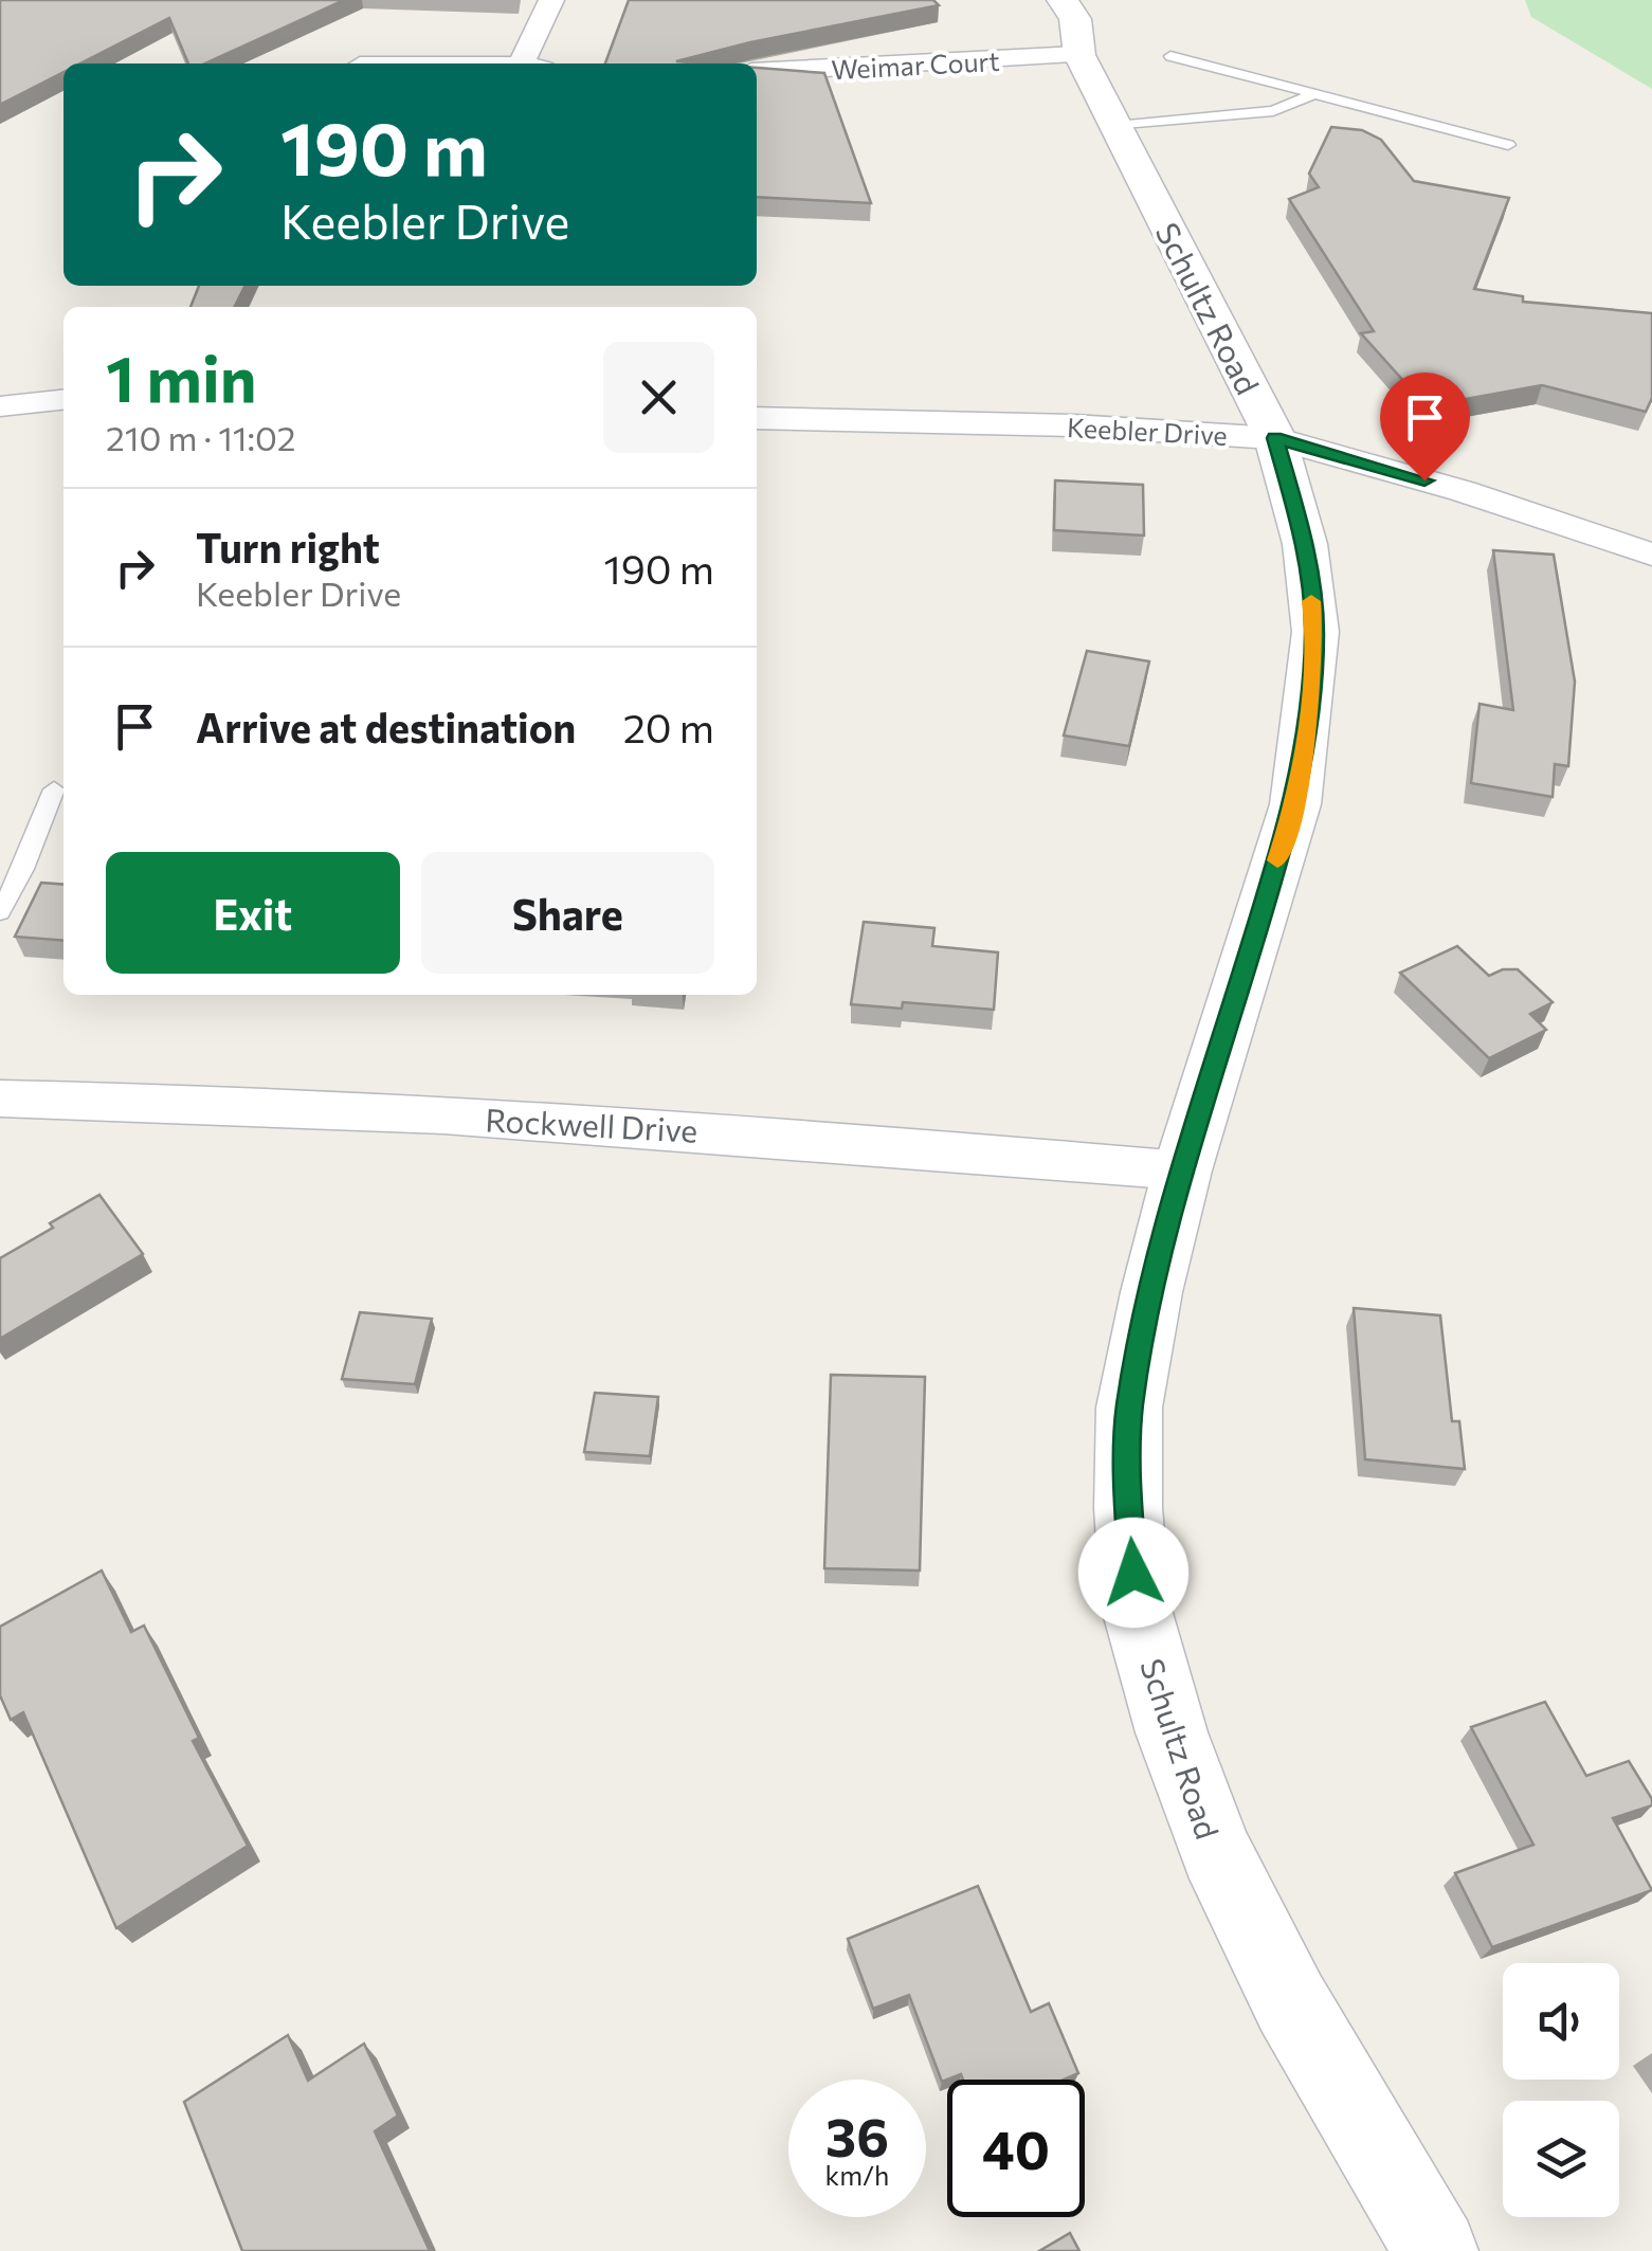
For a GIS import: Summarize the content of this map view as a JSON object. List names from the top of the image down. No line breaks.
{"streets":{"street":["Weimar Court","Schultz Road","Keebler Drive","Rockwell Drive"]},"crossings":[["Weimar Court","Schultz Road"],["Schultz Road","Keebler Drive"],["Schultz Road","Rockwell Drive"]],"page":{"turn":["190 m","Keebler Drive"],"heading":["1 min","210 m · 11:02"],"list":[{"name":"Turn right","note":"Keebler Drive","value":"190 m"},{"name":"Arrive at destination","value":"20 m"}],"buttons":["Exit","Share"],"speed":"36 km/h","limit":"40"}}
